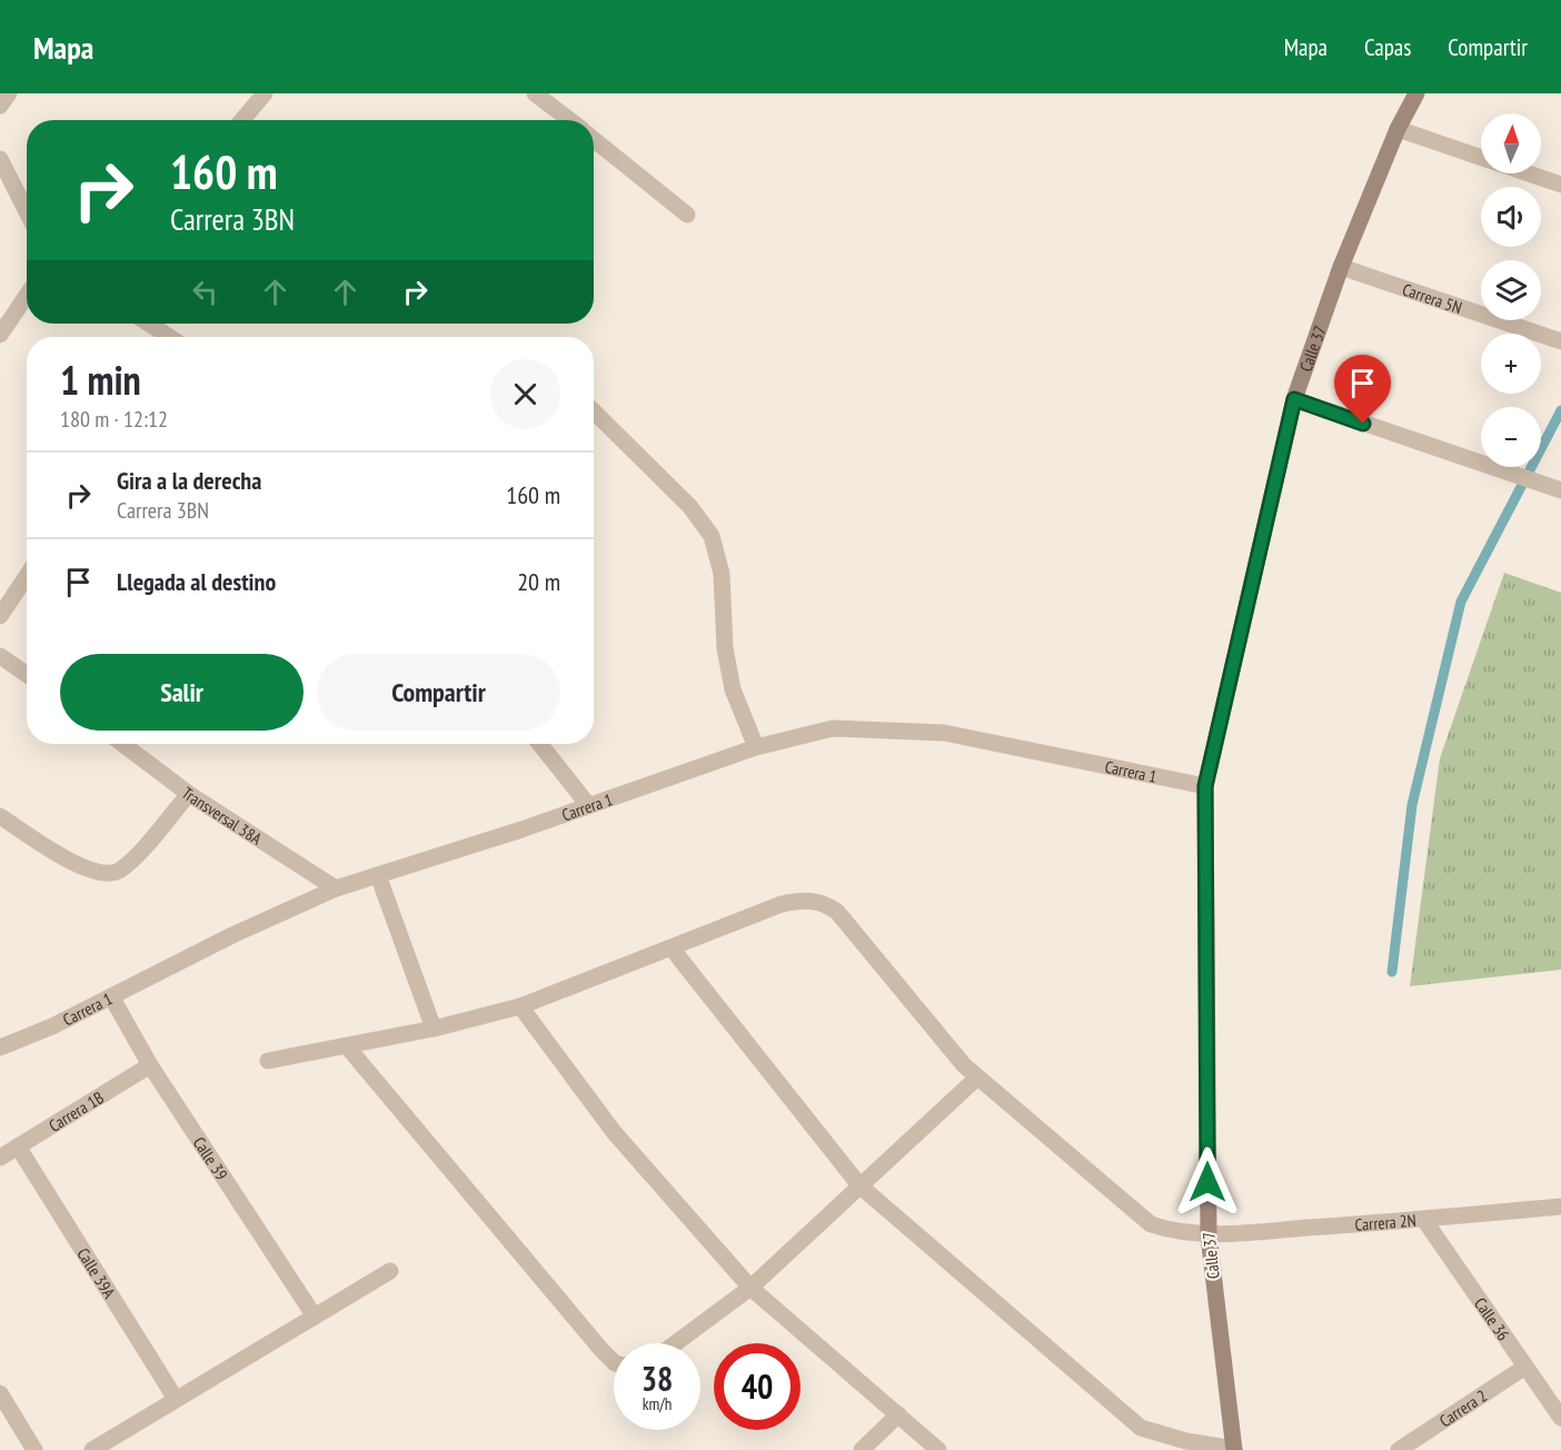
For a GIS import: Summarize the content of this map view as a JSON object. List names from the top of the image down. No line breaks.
{"streets":{"street":["Carrera 5N","Calle 37","Carrera 1","Transversal 38A","Carrera 1B","Calle 39","Carrera 2N","Calle 39A","Calle 36","Carrera 2"]},"crossings":[["Carrera 5N","Calle 37"],["Calle 37","Carrera 1"],["Calle 37","Carrera 2N"],["Carrera 1","Transversal 38A"],["Carrera 1","Calle 39"],["Carrera 1B","Calle 39"],["Carrera 1B","Calle 39A"],["Carrera 2N","Calle 36"],["Calle 36","Carrera 2"]],"north":"top","page":{"header":"Mapa","nav":["Mapa","Capas","Compartir"],"map_buttons":["+","−"],"turn":["160 m","Carrera 3BN"],"heading":["1 min","180 m · 12:12"],"list":[{"name":"Gira a la derecha","note":"Carrera 3BN","value":"160 m"},{"name":"Llegada al destino","value":"20 m"}],"buttons":["Salir","Compartir"],"speed":"38 km/h","limit":"40"}}
